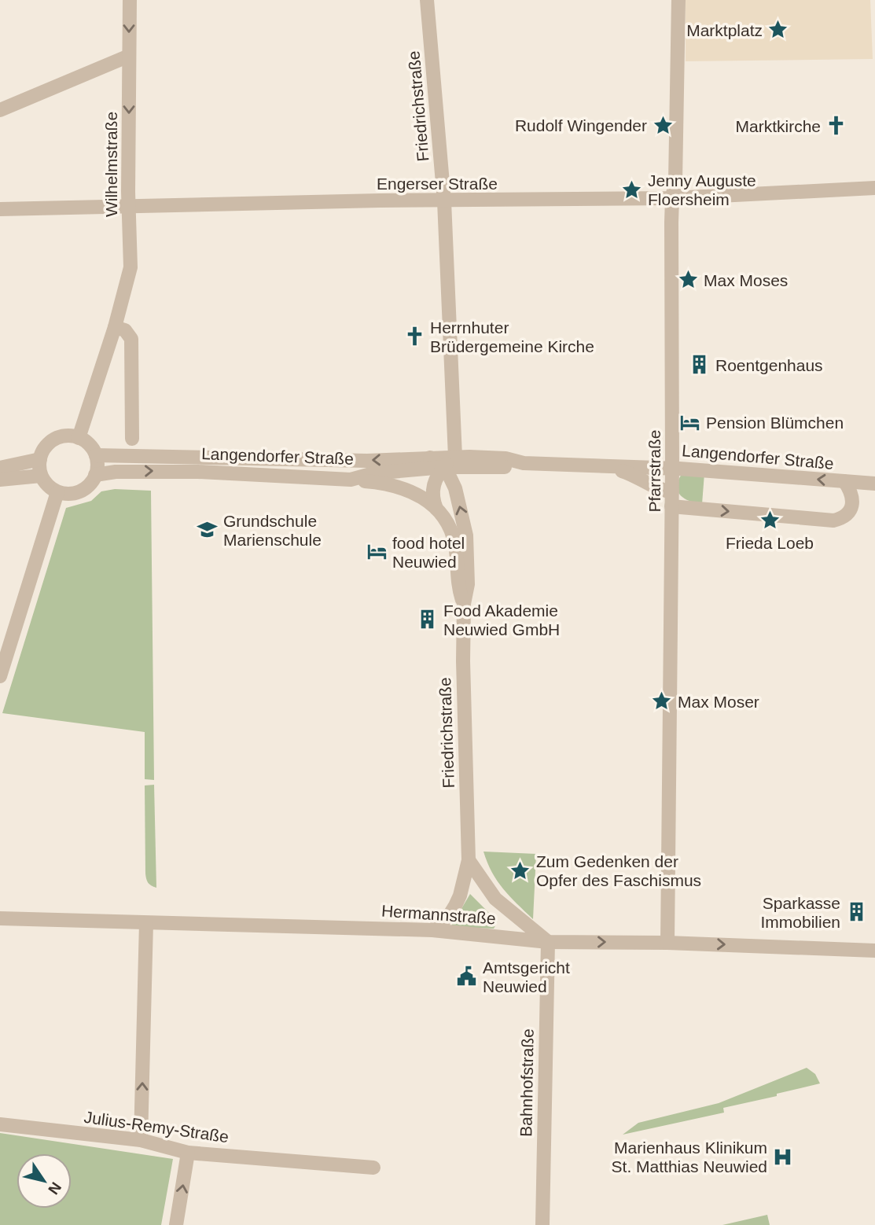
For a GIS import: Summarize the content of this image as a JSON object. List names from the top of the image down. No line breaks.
{"streets":{"street":["Friedrichstraße","Wilhelmstraße","Engerser Straße","Langendorfer Straße","Pfarrstraße","Hermannstraße","Bahnhofstraße","Julius-Remy-Straße"]},"crossings":[["Friedrichstraße","Engerser Straße"],["Friedrichstraße","Langendorfer Straße"],["Friedrichstraße","Hermannstraße"],["Wilhelmstraße","Engerser Straße"],["Wilhelmstraße","Langendorfer Straße"],["Engerser Straße","Pfarrstraße"],["Langendorfer Straße","Pfarrstraße"],["Pfarrstraße","Hermannstraße"],["Hermannstraße","Bahnhofstraße"]],"one_way":["Wilhelmstraße","Hermannstraße"],"places":{"place":["Marktplatz","Rudolf Wingender","Jenny Auguste Floersheim","Max Moses","Frieda Loeb","Max Moser","Zum Gedenken der Opfer des Faschismus"],"church":["Marktkirche","Herrnhuter Brüdergemeine Kirche"],"building":["Roentgenhaus","Food Akademie Neuwied GmbH","Sparkasse Immobilien"],"hotel":["Pension Blümchen","food hotel Neuwied"],"school or university":["Grundschule Marienschule"],"public building":["Amtsgericht Neuwied"],"hospital":["Marienhaus Klinikum St. Matthias Neuwied"]},"north":"bottom right"}
